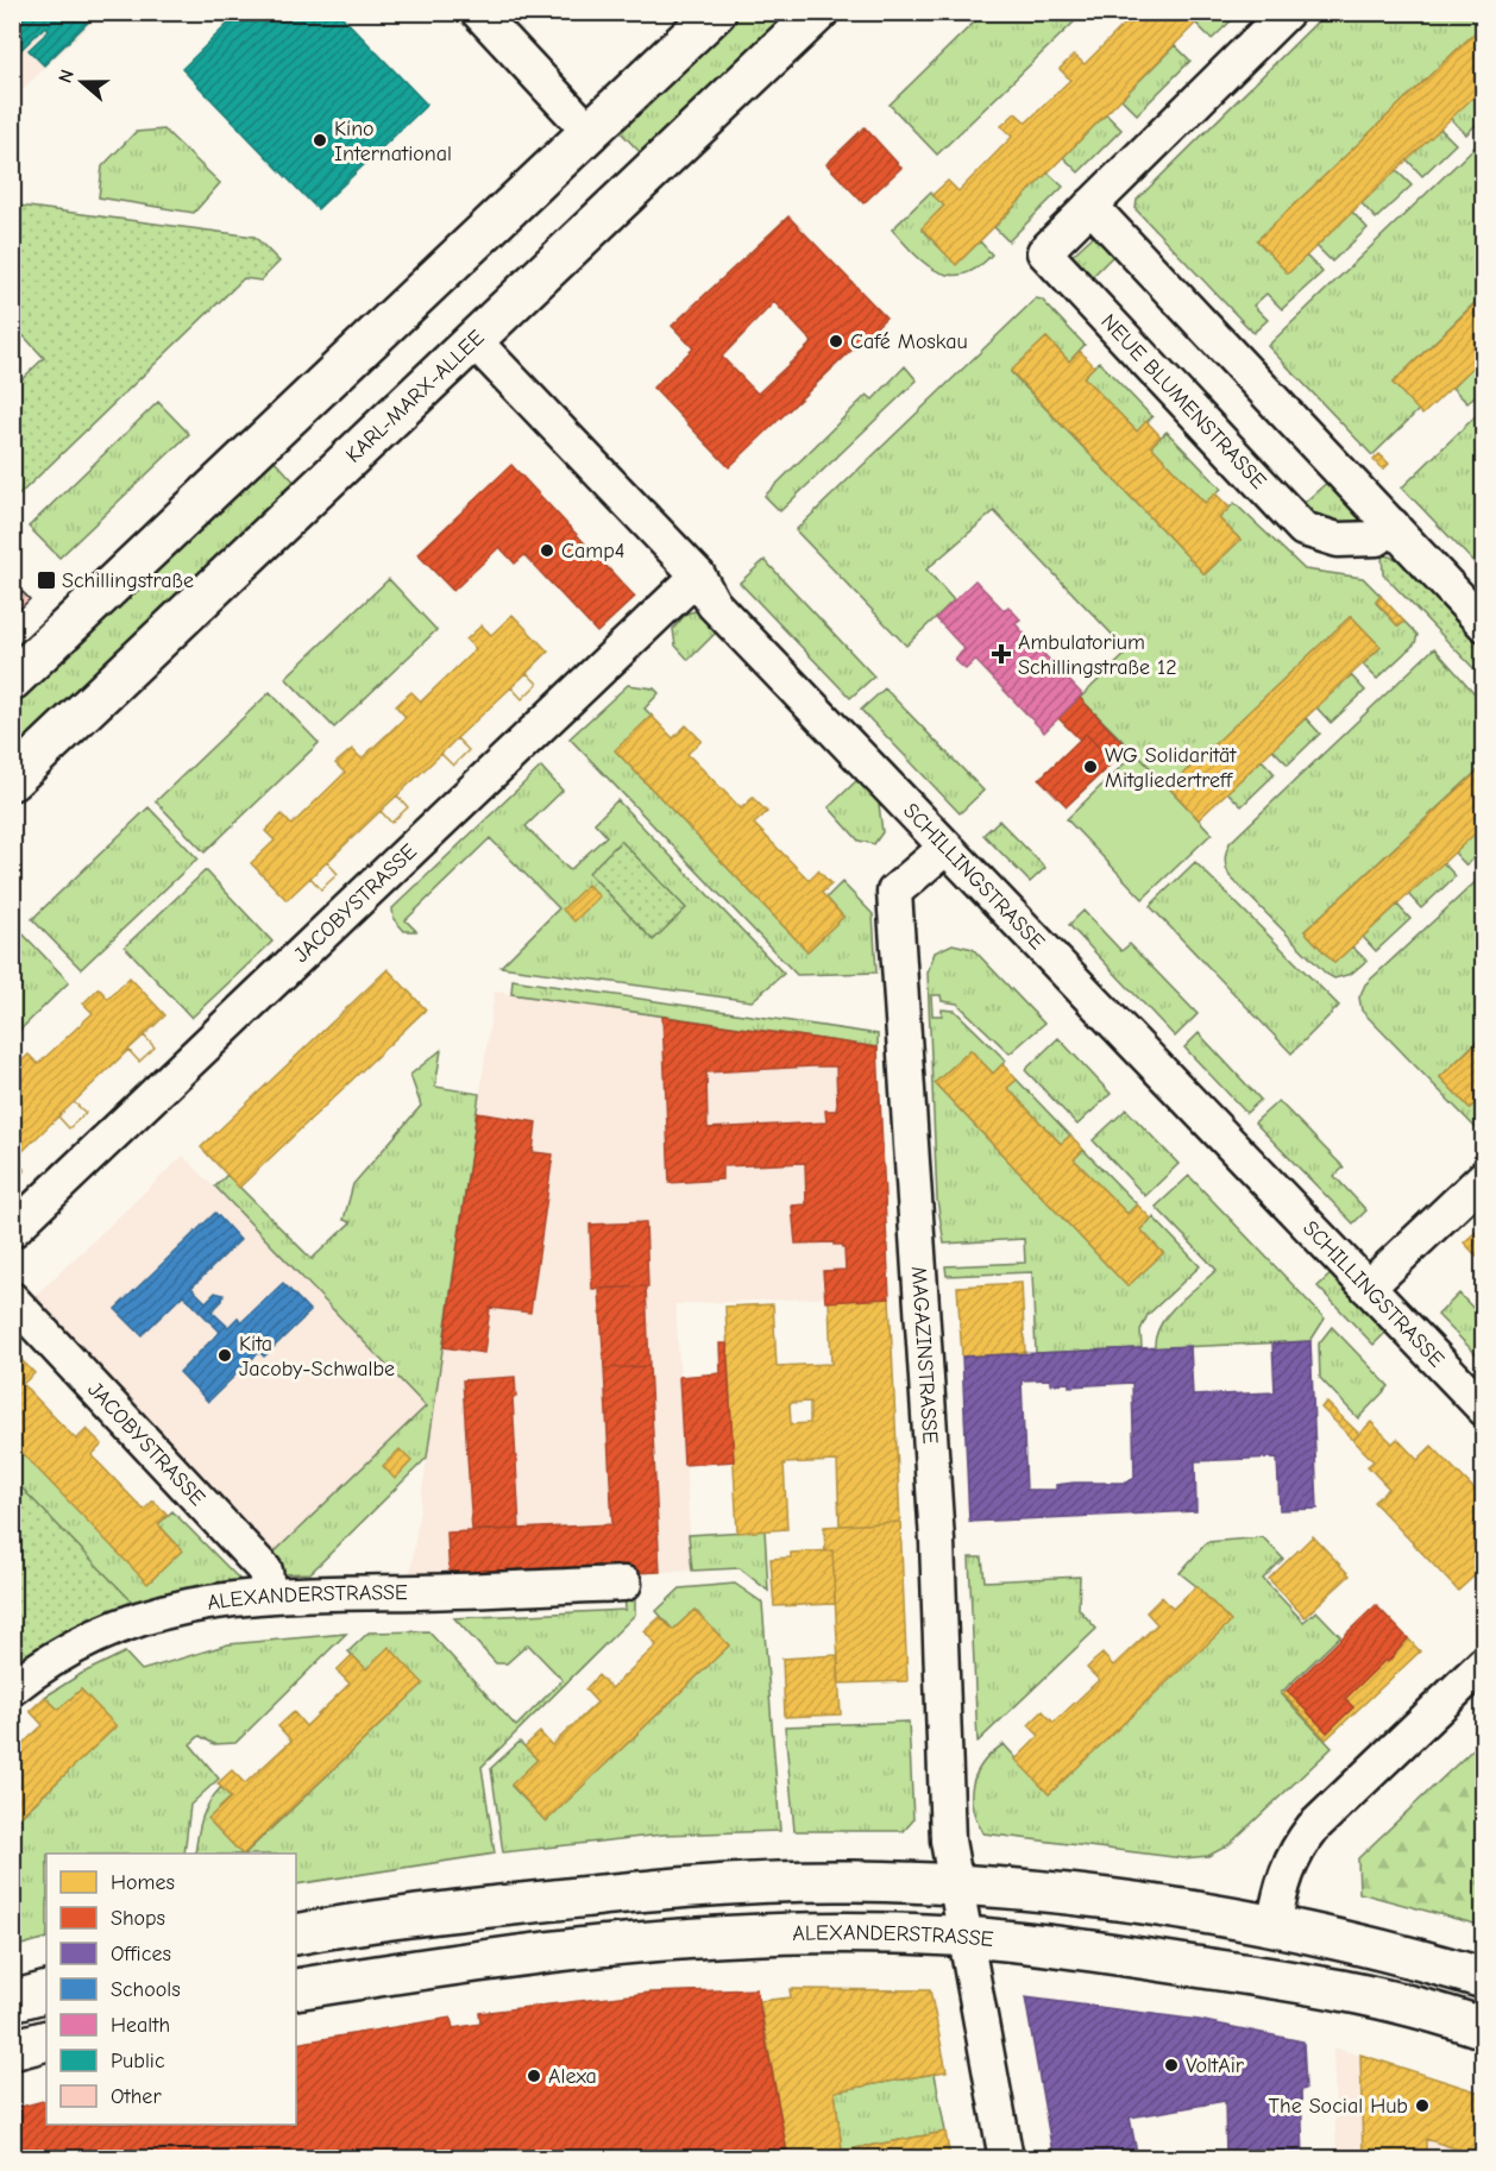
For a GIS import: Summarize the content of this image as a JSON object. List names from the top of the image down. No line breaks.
{"streets":{"main road":["KARL-MARX-ALLEE","ALEXANDERSTRASSE"],"street":["NEUE BLUMENSTRASSE","SCHILLINGSTRASSE","JACOBYSTRASSE","MAGAZINSTRASSE"]},"crossings":[["KARL-MARX-ALLEE","SCHILLINGSTRASSE"],["SCHILLINGSTRASSE","JACOBYSTRASSE"],["SCHILLINGSTRASSE","MAGAZINSTRASSE"],["JACOBYSTRASSE","ALEXANDERSTRASSE"]],"places":{"other":["Kino International","Café Moskau","Camp4","WG Solidarität Mitgliedertreff","Kita Jacoby-Schwalbe","VoltAir","Alexa","The Social Hub"],"transit":["Schillingstraße"],"health":["Ambulatorium Schillingstraße 12"]},"legend":["Homes","Shops","Offices","Schools","Health","Public","Other"],"north":"left"}
